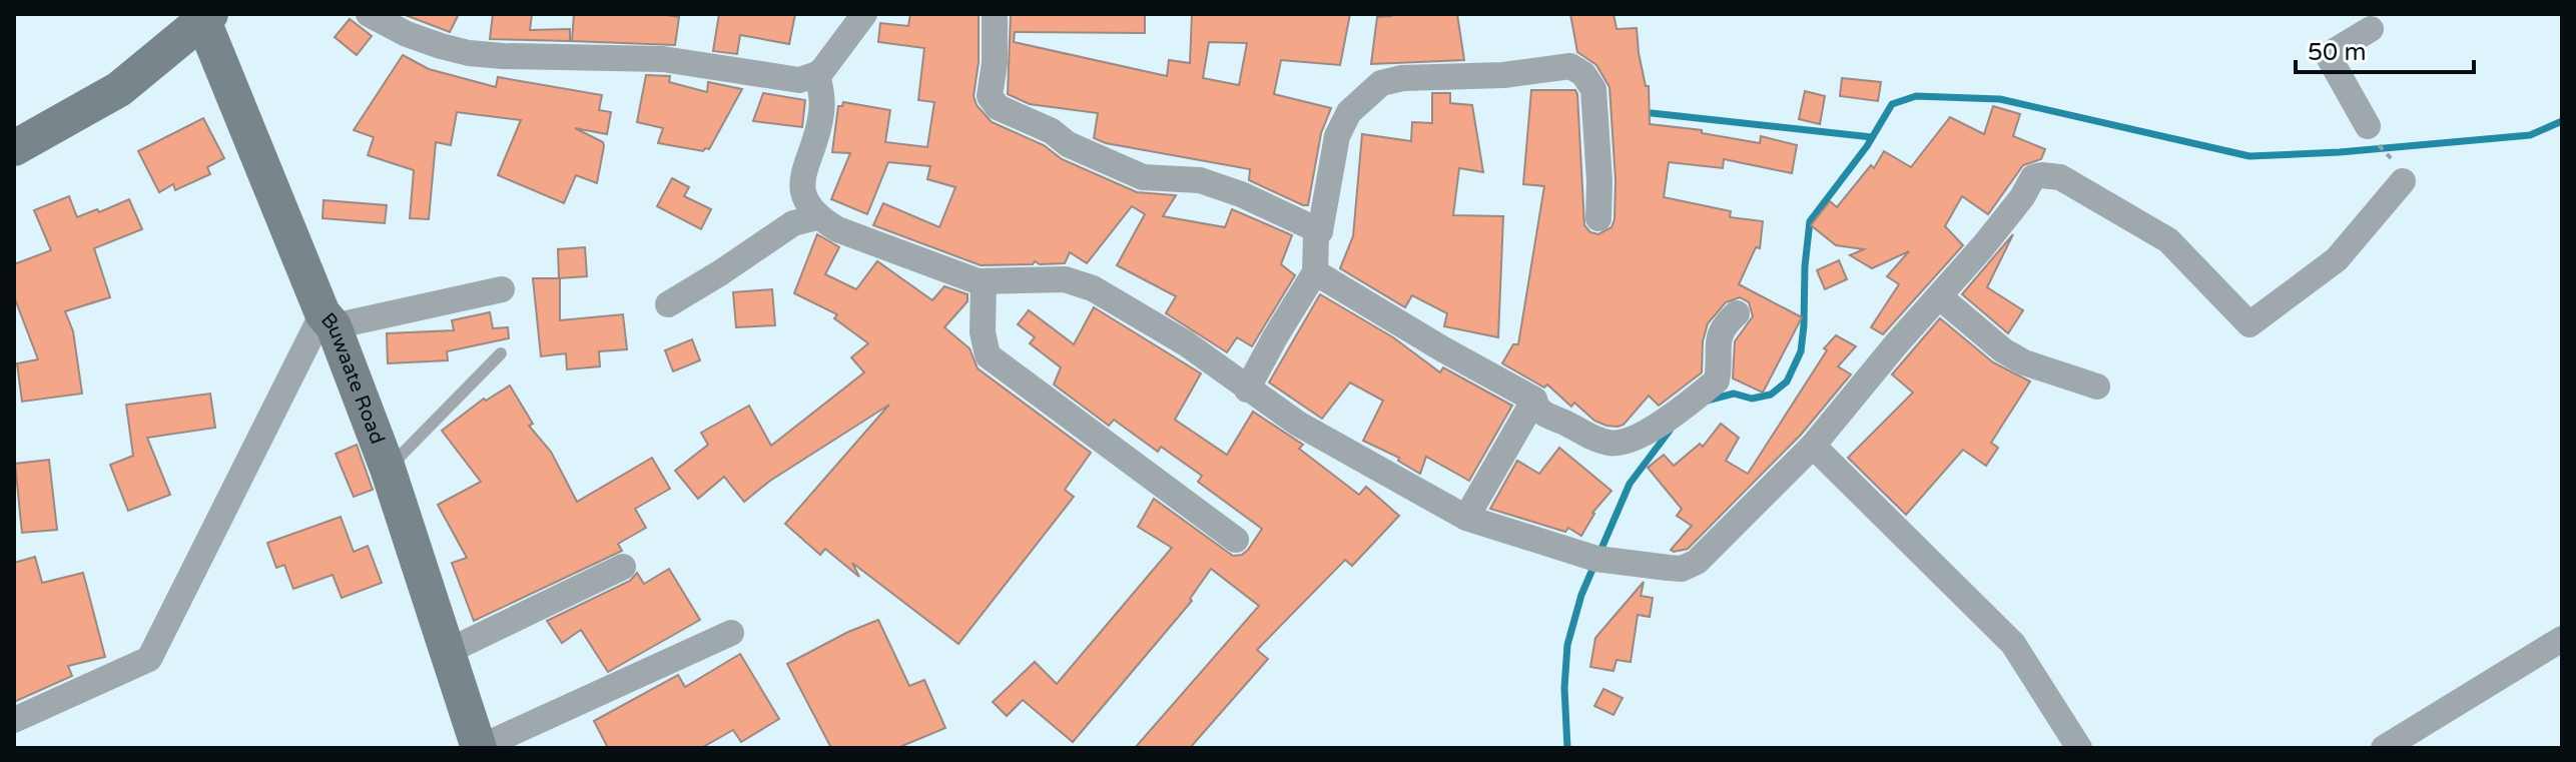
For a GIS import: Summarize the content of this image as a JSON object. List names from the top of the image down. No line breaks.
{"streets":{"street":["Buwaate Road"]},"scale_bar":"50 m"}
